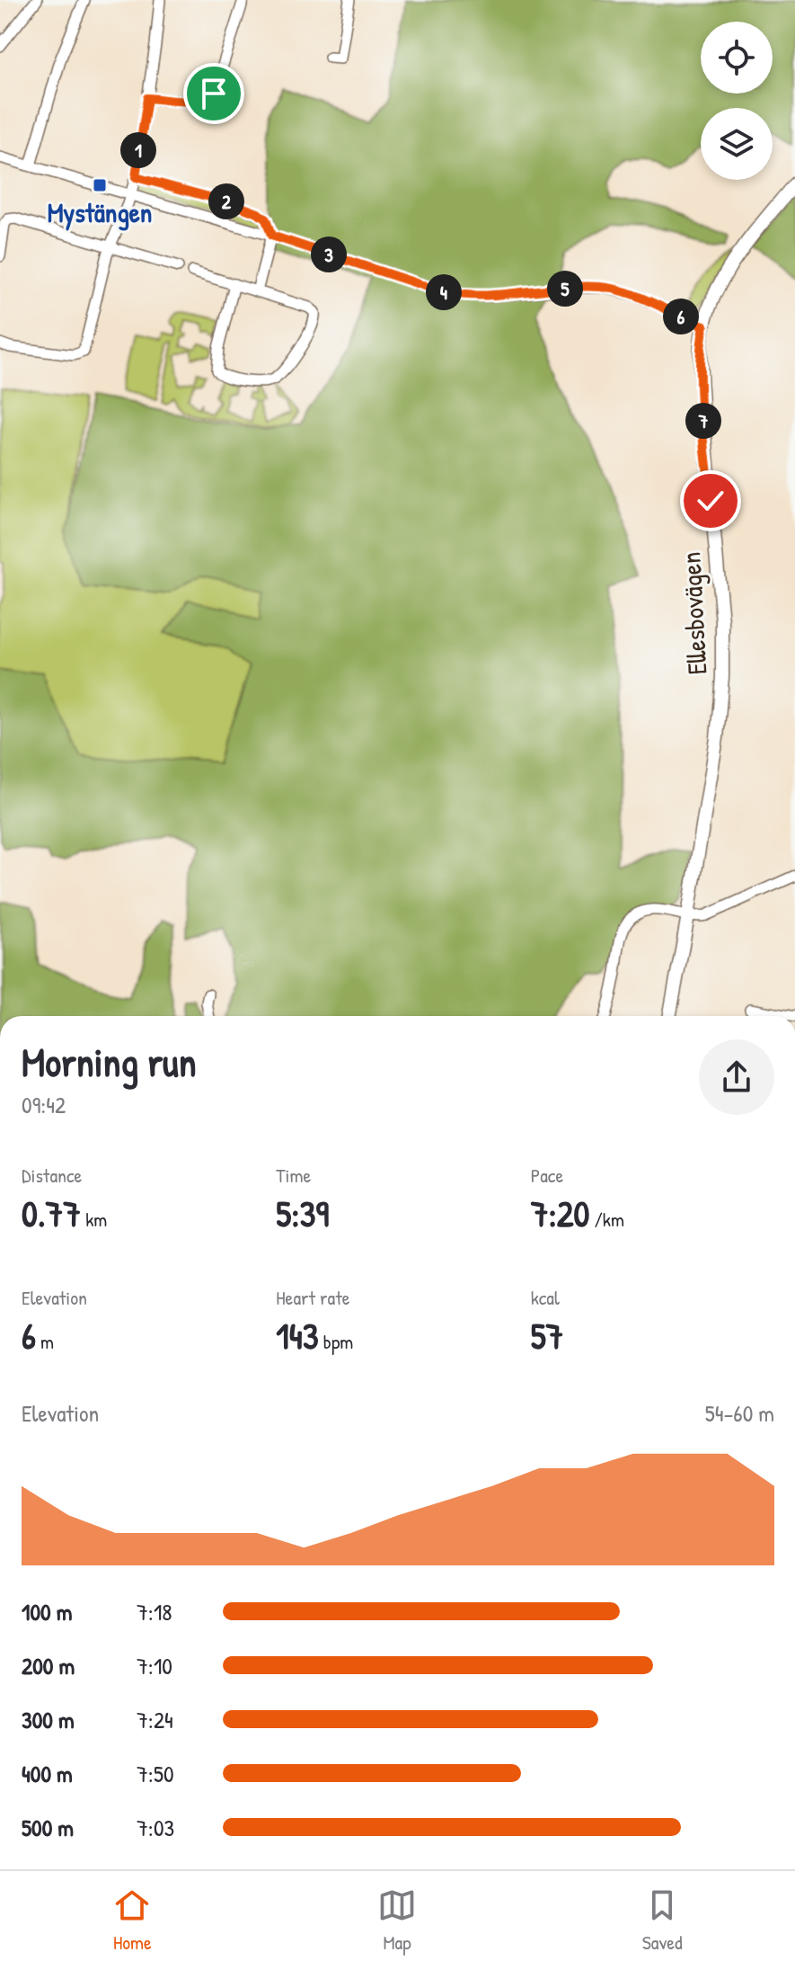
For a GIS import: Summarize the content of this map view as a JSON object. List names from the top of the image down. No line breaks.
{"streets":{"main road":["Ellesbovägen"]},"places":{"transit":["Mystängen"]},"page":{"pins":["1","2","3","5","4","6","7"],"heading":["Morning run","09:42"],"stats":[["Distance","0.77 km"],["Time","5:39"],["Pace","7:20 /km"],["Elevation","6 m"],["Heart rate","143 bpm"],["kcal","57"]],"chart":["Elevation","54–60 m"],"list":[{"name":"100 m","note":"7:18"},{"name":"200 m","note":"7:10"},{"name":"300 m","note":"7:24"},{"name":"400 m","note":"7:50"},{"name":"500 m","note":"7:03"}],"tabs":["Home","Map","Saved"]}}
